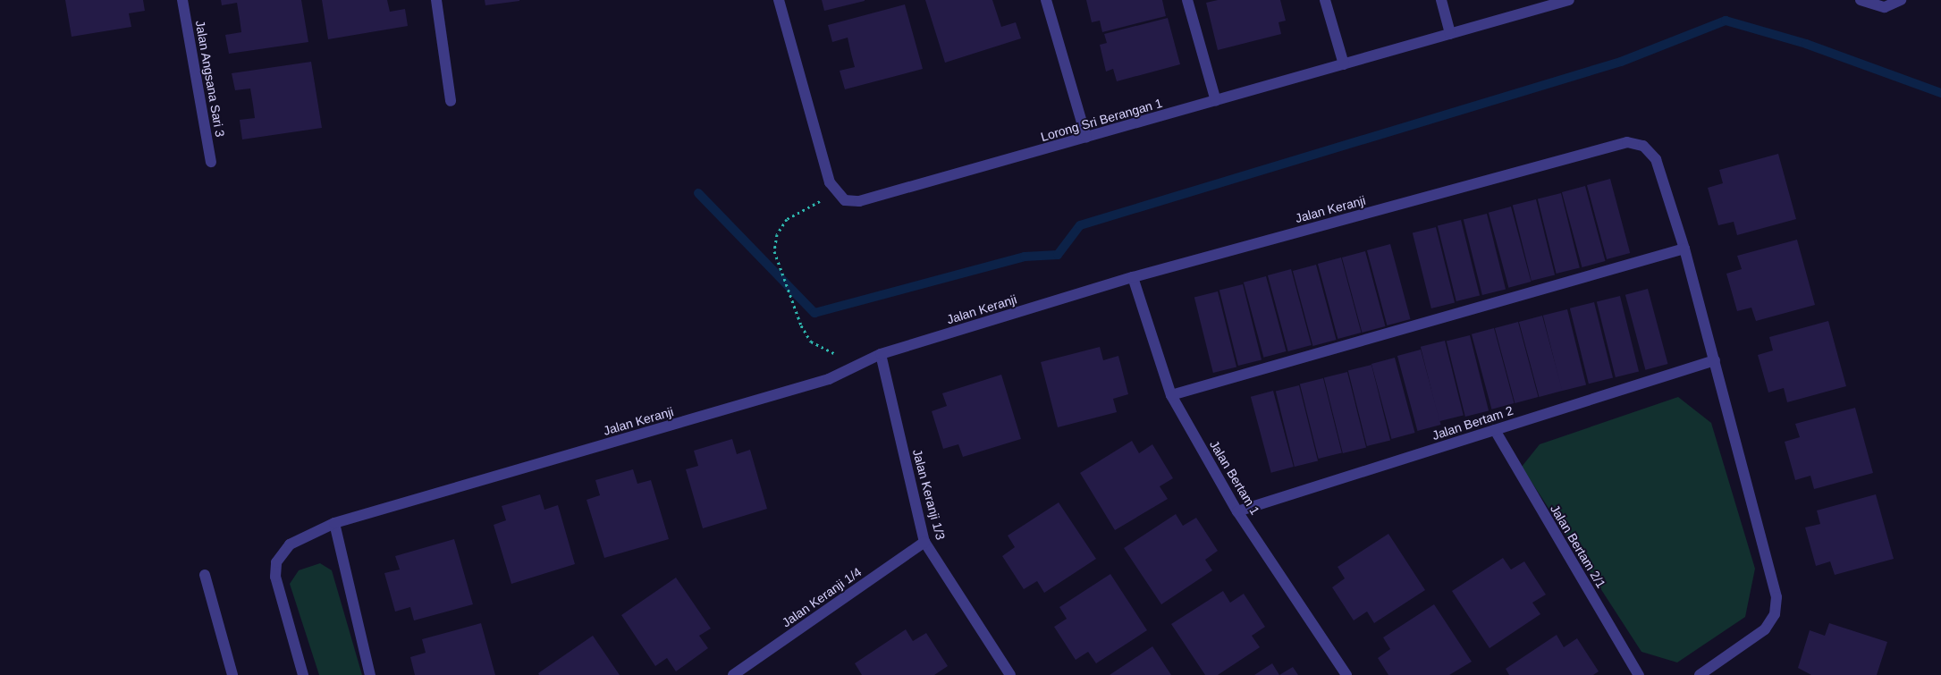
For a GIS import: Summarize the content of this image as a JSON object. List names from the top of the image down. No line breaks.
{"streets":{"street":["Jalan Angsana Sari 3","Lorong Sri Berangan 1","Jalan Keranji","Jalan Bertam 2","Jalan Bertam 1","Jalan Keranji 1/3","Jalan Bertam 2/1","Jalan Keranji 1/4"]},"crossings":[["Jalan Keranji","Jalan Bertam 1"],["Jalan Keranji","Jalan Keranji 1/3"],["Jalan Bertam 2","Jalan Bertam 1"],["Jalan Bertam 2","Jalan Bertam 2/1"],["Jalan Keranji 1/3","Jalan Keranji 1/4"]]}
